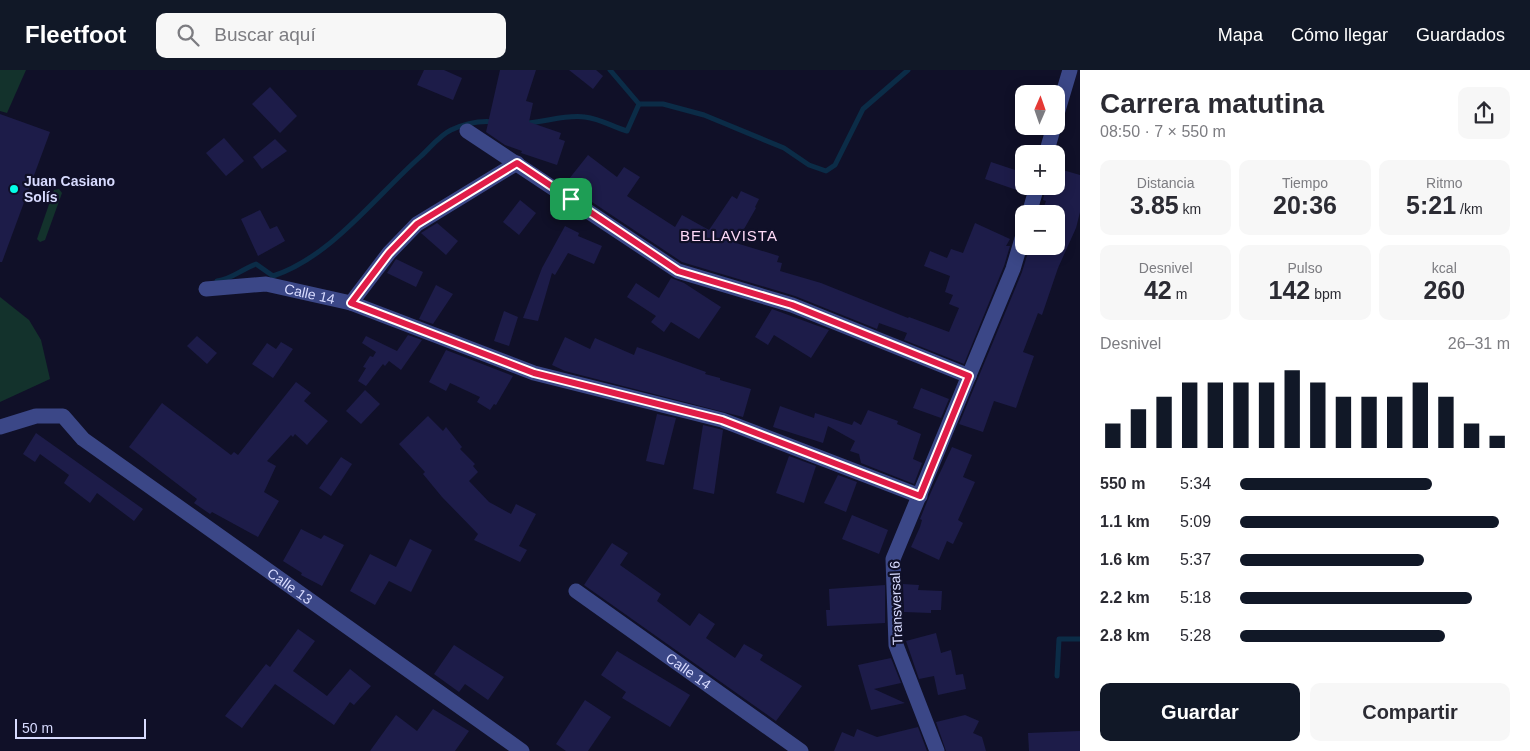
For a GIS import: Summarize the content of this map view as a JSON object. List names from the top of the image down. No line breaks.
{"streets":{"street":["Calle 14","Calle 13","Transversal 6"]},"crossings":[["Calle 14","Transversal 6"]],"districts":["BELLAVISTA"],"places":["Juan Casiano Solís"],"scale_bar":"50 m","north":"top","page":{"header":"Fleetfoot","search":"Buscar aquí","nav":["Mapa","Cómo llegar","Guardados"],"heading":["Carrera matutina","08:50 · 7 × 550 m"],"map_buttons":["+","−"],"stats":[["Distancia","3.85 km"],["Tiempo","20:36"],["Ritmo","5:21 /km"],["Desnivel","42 m"],["Pulso","142 bpm"],["kcal","260"]],"chart":["Desnivel","26–31 m"],"list":[{"name":"550 m","note":"5:34"},{"name":"1.1 km","note":"5:09"},{"name":"1.6 km","note":"5:37"},{"name":"2.2 km","note":"5:18"},{"name":"2.8 km","note":"5:28"}],"buttons":["Guardar","Compartir"],"scale":"50 m"}}
